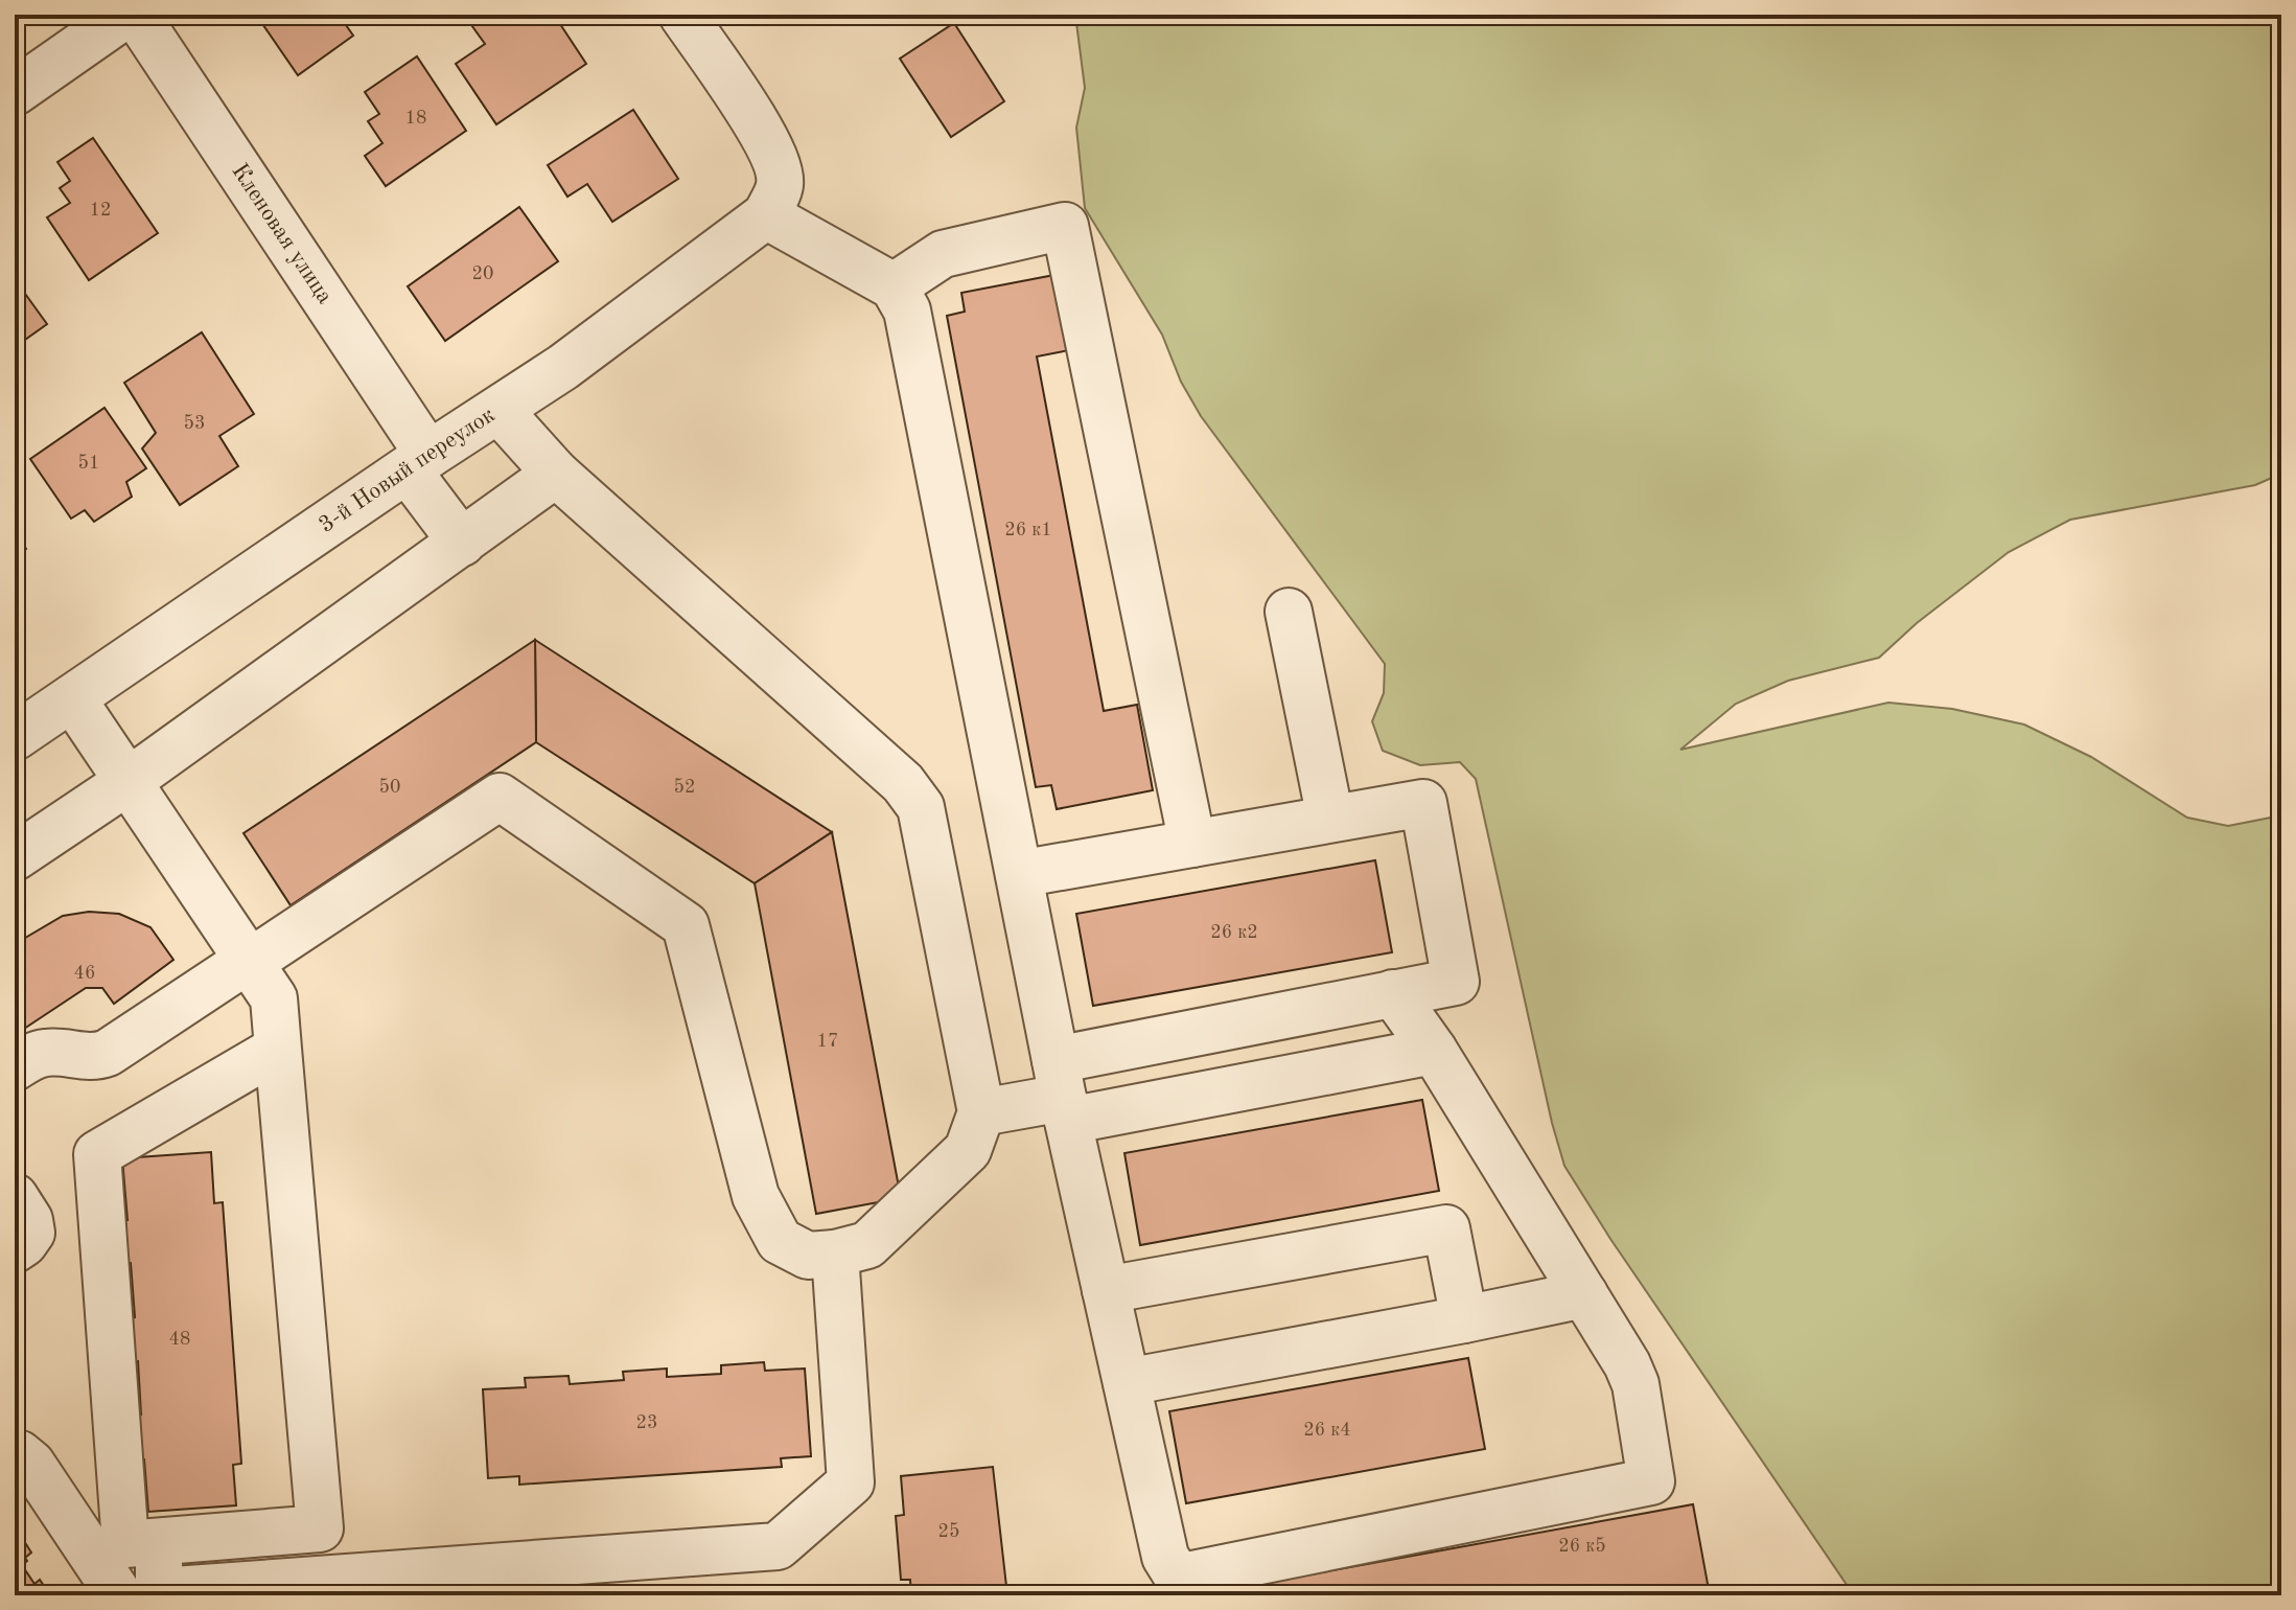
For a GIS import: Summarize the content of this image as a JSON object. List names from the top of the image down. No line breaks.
{"streets":{"street":["Кленовая улица","3-й Новый переулок"]},"crossings":[["Кленовая улица","3-й Новый переулок"]],"house_numbers":["18","12","20","53","51","26 к1","50","52","26 к2","46","17","48","23","26 к4","25","26 к5"]}
